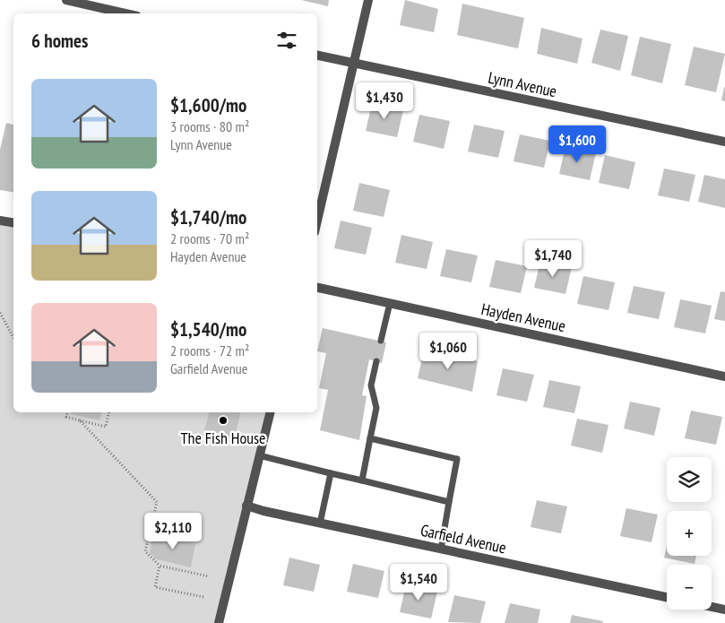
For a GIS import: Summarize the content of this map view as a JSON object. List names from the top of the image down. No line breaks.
{"streets":{"street":["Lynn Avenue","Hayden Avenue","Garfield Avenue"]},"places":["The Fish House"],"page":{"heading":"6 homes","list":[{"name":"$1,600/mo","note":"3 rooms · 80 m² · Lynn Avenue"},{"name":"$1,740/mo","note":"2 rooms · 70 m² · Hayden Avenue"},{"name":"$1,540/mo","note":"2 rooms · 72 m² · Garfield Avenue"}],"price":["$1,430","$1,600","$1,740","$1,060","$2,110","$1,540"],"map_buttons":["+","−"]}}
